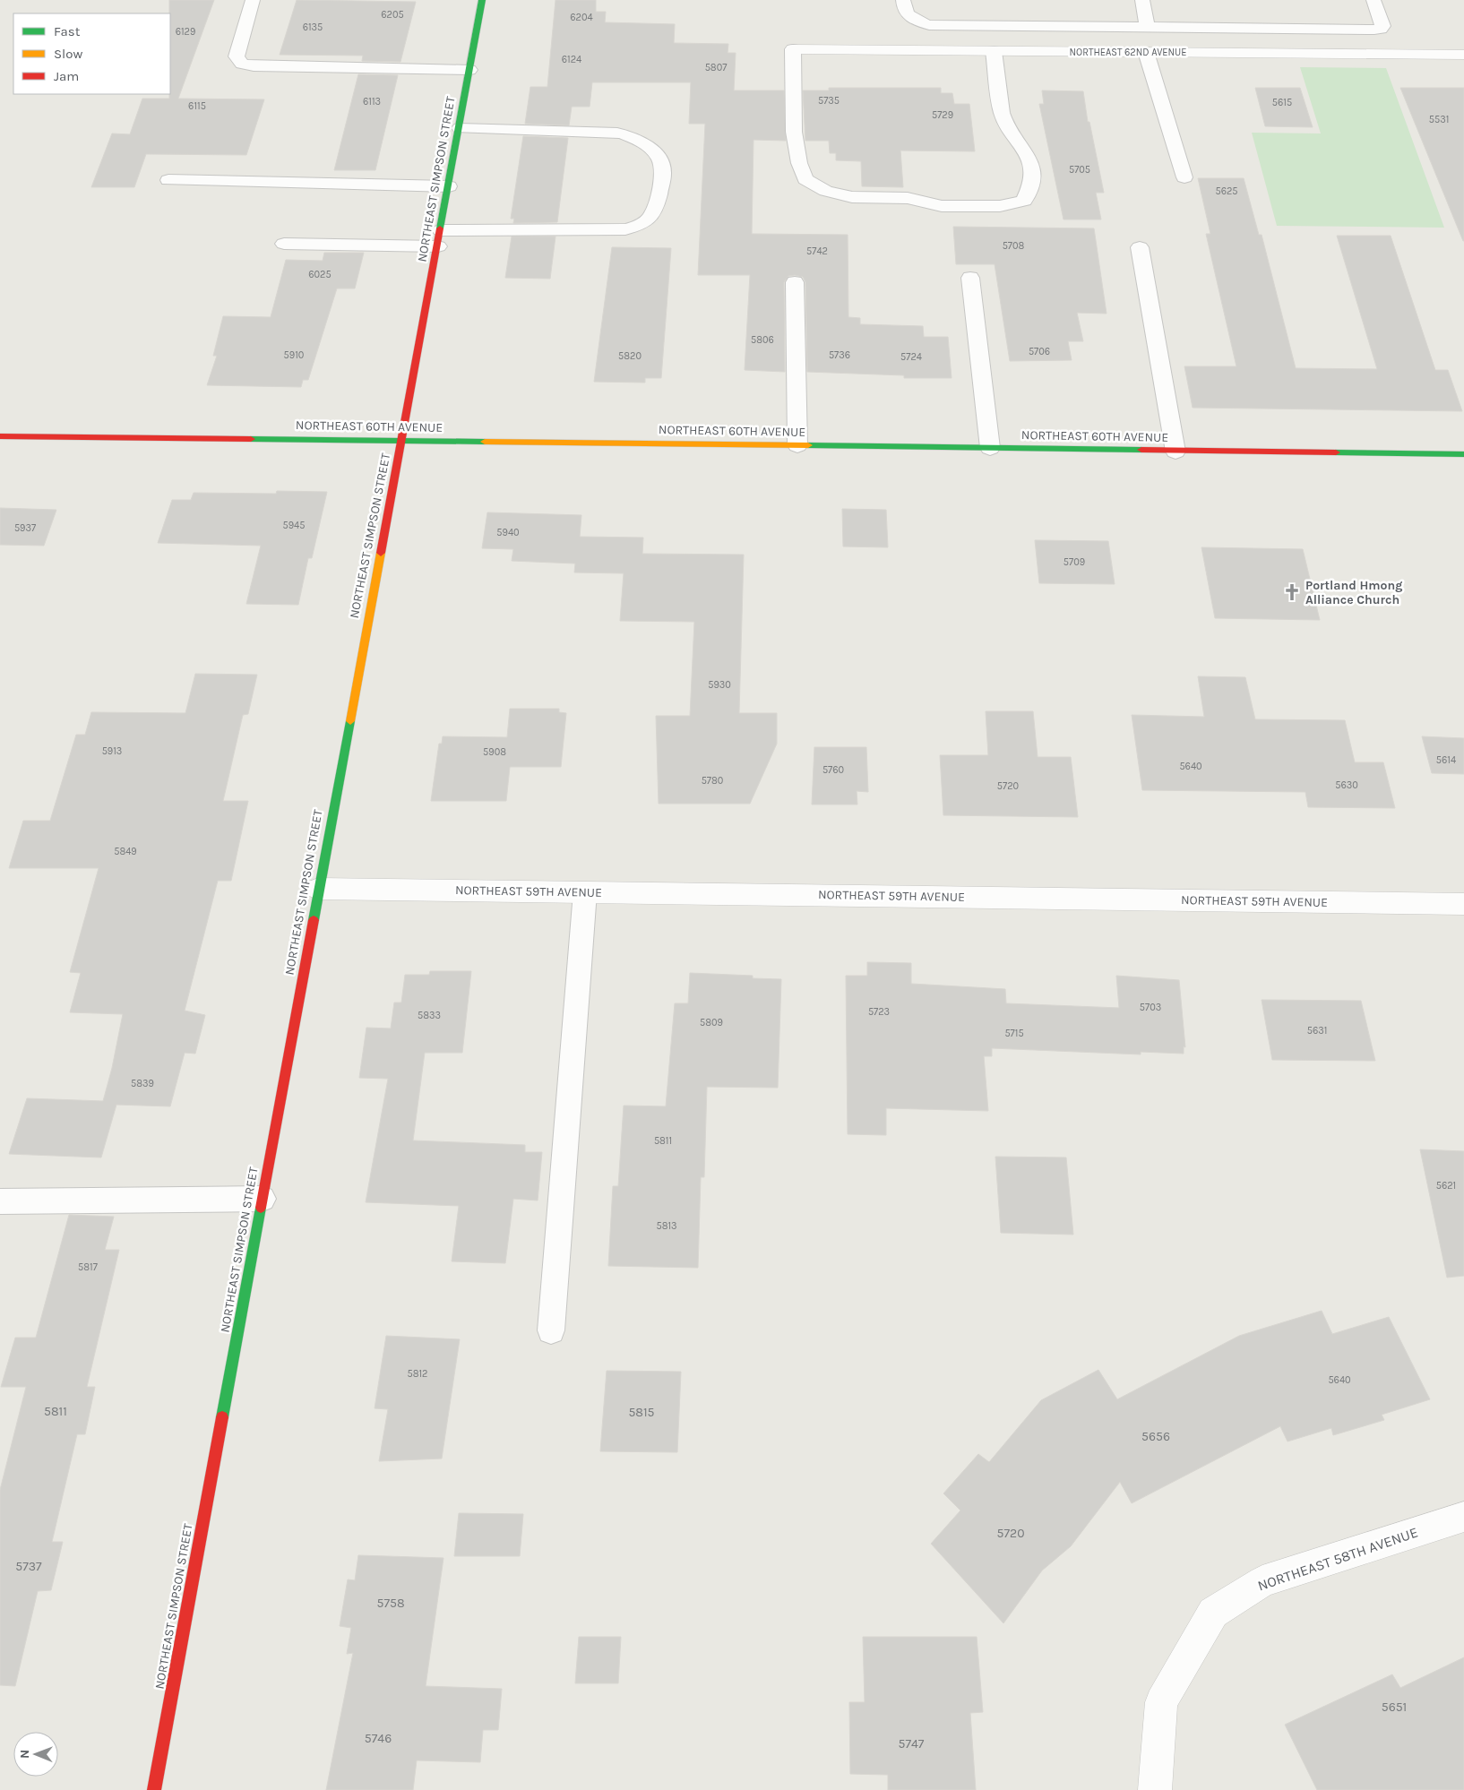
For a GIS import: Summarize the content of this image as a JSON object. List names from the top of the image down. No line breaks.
{"streets":{"street":["NORTHEAST 62ND AVENUE","NORTHEAST SIMPSON STREET","NORTHEAST 60TH AVENUE","NORTHEAST 59TH AVENUE","NORTHEAST 58TH AVENUE"]},"crossings":[["NORTHEAST SIMPSON STREET","NORTHEAST 60TH AVENUE"],["NORTHEAST SIMPSON STREET","NORTHEAST 59TH AVENUE"]],"places":{"church":["Portland Hmong Alliance Church"]},"house_numbers":["6205","6204","6135","6129","6124","5807","5735","6113","5615","6115","5729","5531","5705","5625","5708","5742","6025","5806","5706","5910","5736","5820","5724","5945","5937","5940","5709","5930","5913","5908","5614","5640","5760","5780","5630","5720","5849","5703","5723","5833","5809","5631","5715","5839","5811","5621","5813","5817","5812","5640","5811","5815","5656","5720","5737","5758","5651","5746","5747"],"legend":["Fast","Slow","Jam"],"north":"left"}
